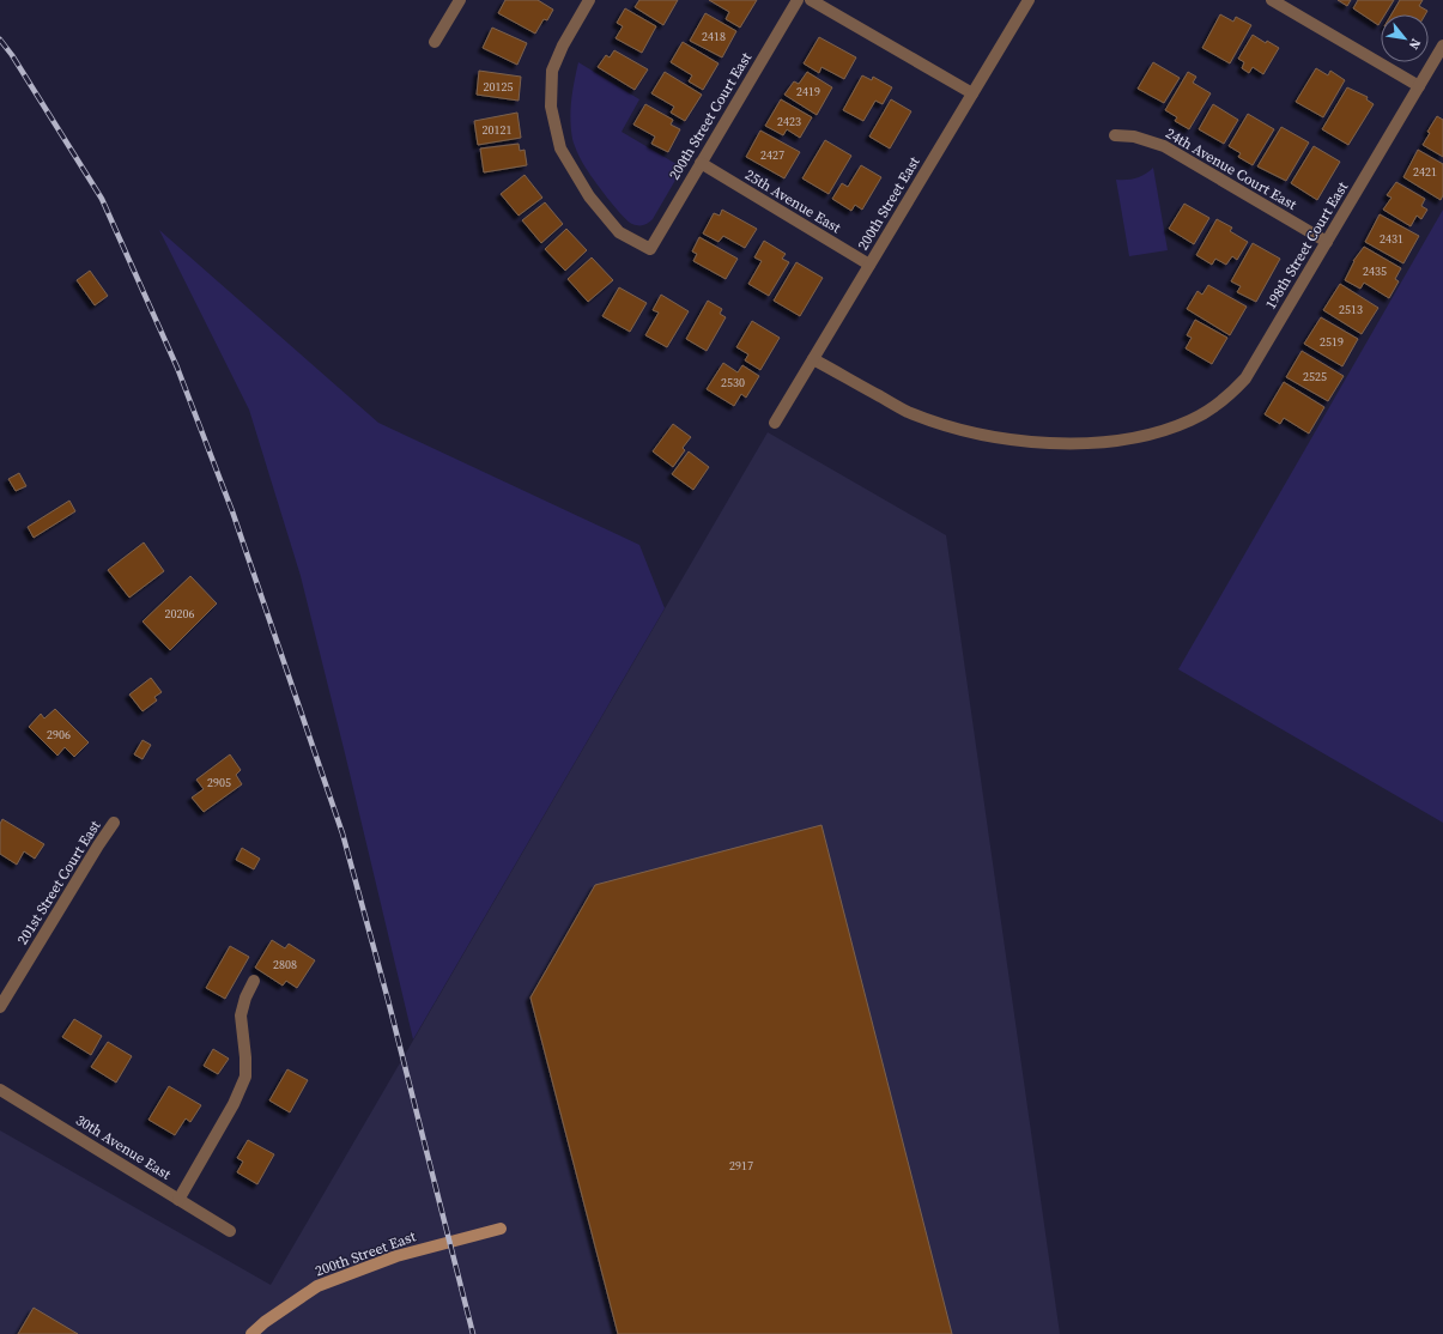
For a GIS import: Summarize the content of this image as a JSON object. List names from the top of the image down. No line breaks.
{"streets":{"street":["200th Street Court East","24th Avenue Court East","25th Avenue East","200th Street East","198th Street Court East","201st Street Court East","30th Avenue East"]},"crossings":[["200th Street Court East","25th Avenue East"],["24th Avenue Court East","198th Street Court East"],["25th Avenue East","200th Street East"],["200th Street East","198th Street Court East"]],"house_numbers":["2418","20125","2419","2423","20121","2427","2421","2431","2435","2513","2519","2525","2530","20206","2906","2905","2808","2917"],"north":"bottom right"}
